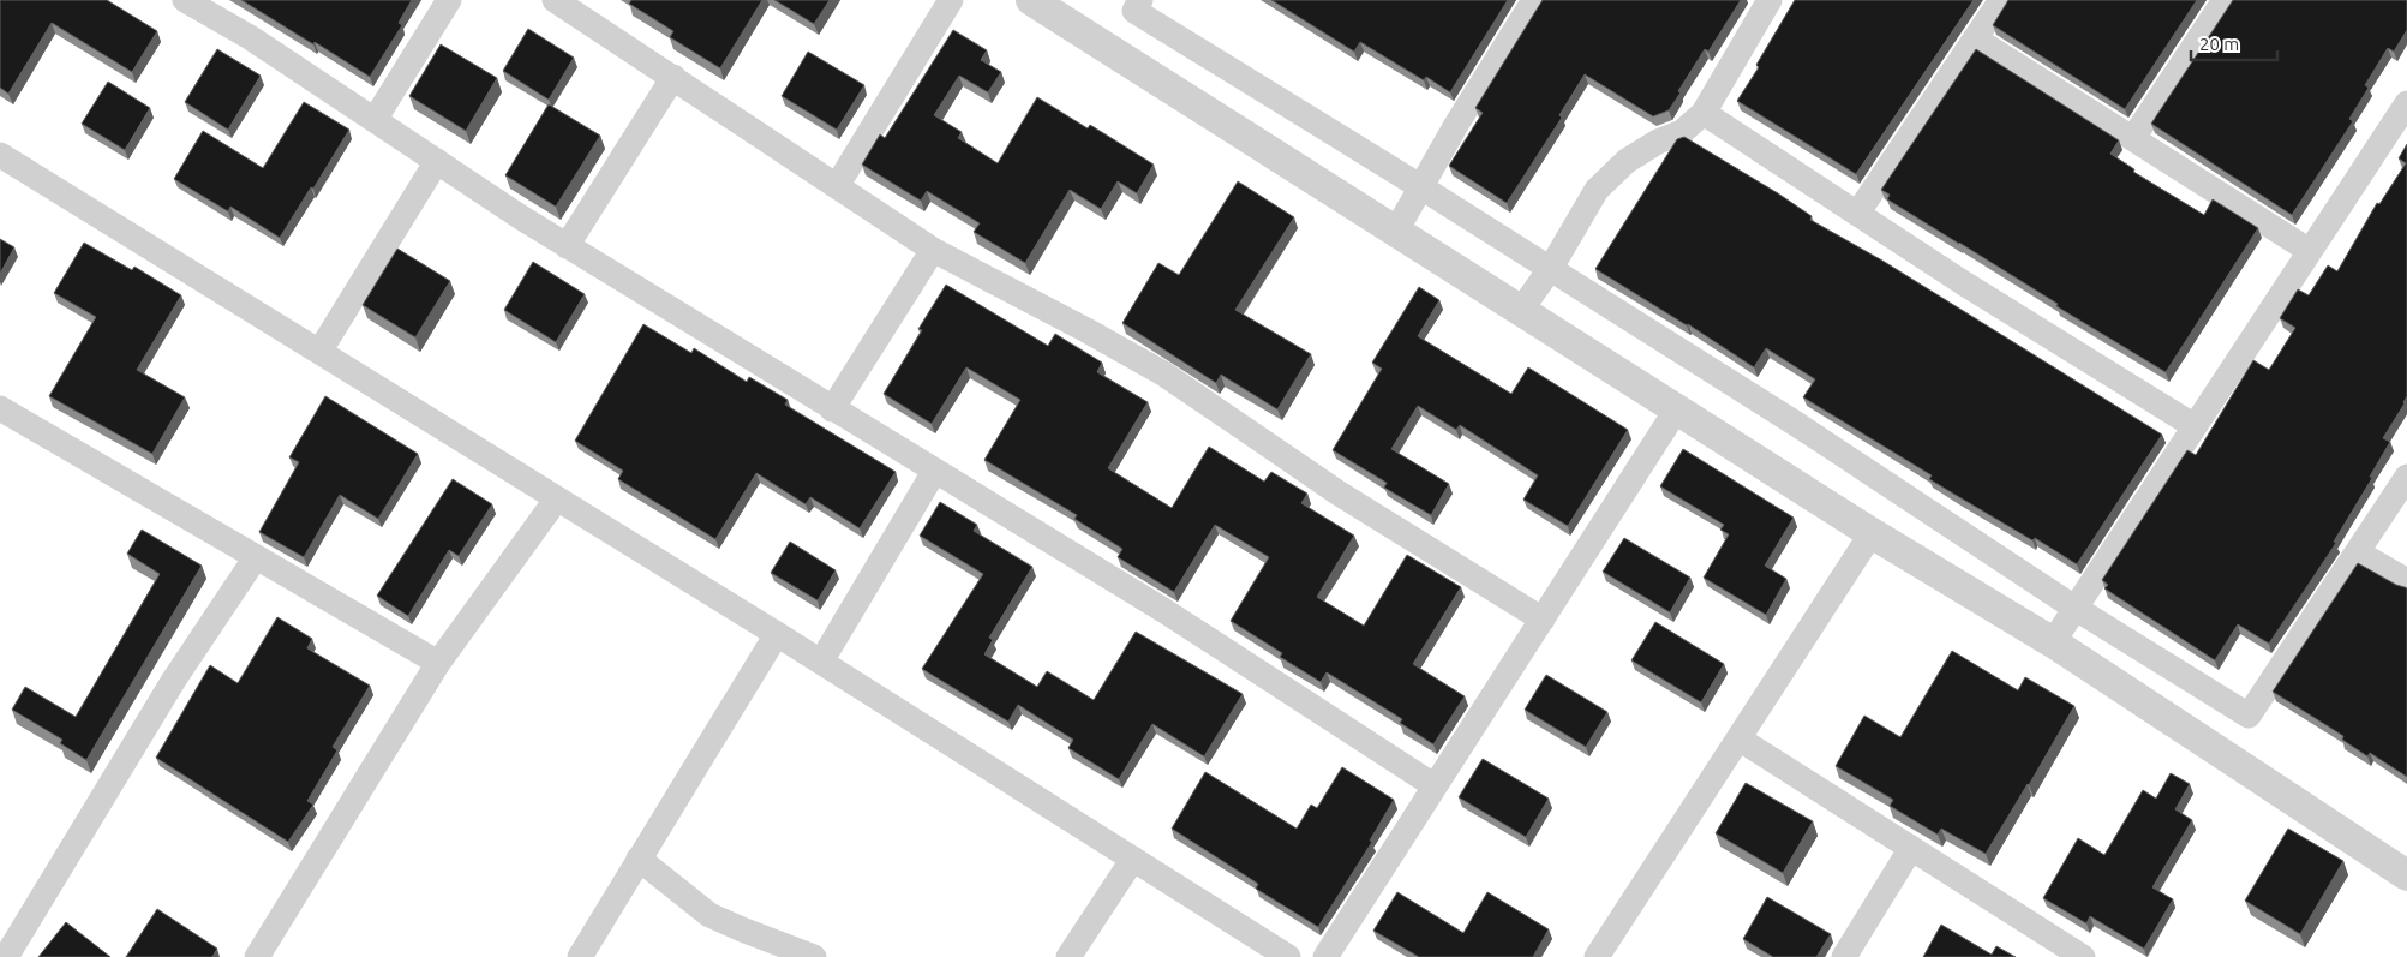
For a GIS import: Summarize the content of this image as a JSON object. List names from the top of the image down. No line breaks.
{"scale_bar":"20 m"}
